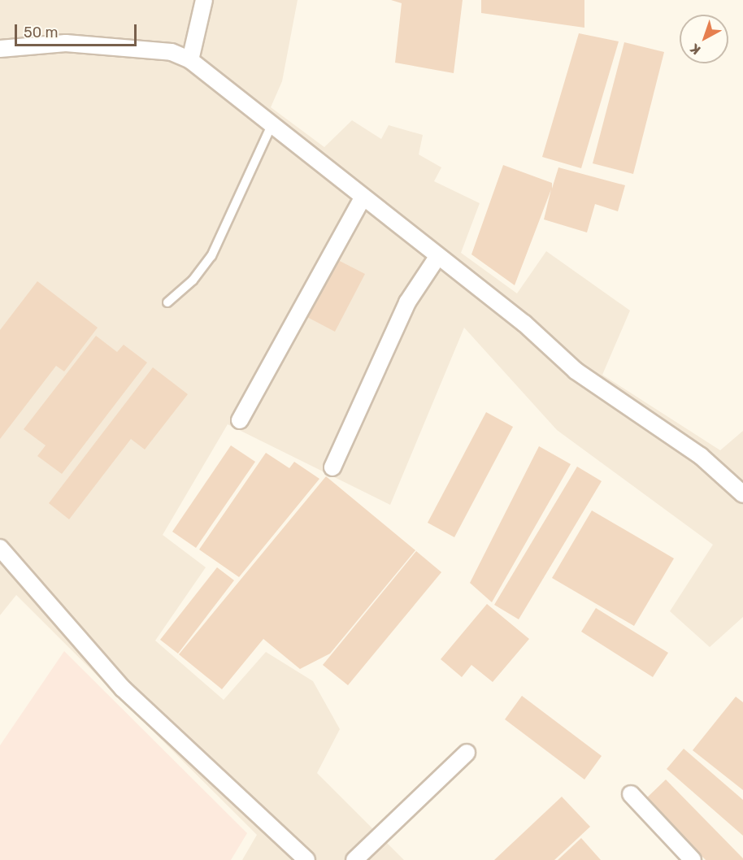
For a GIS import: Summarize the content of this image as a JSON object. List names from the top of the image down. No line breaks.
{"scale_bar":"50 m","north":"bottom left"}
